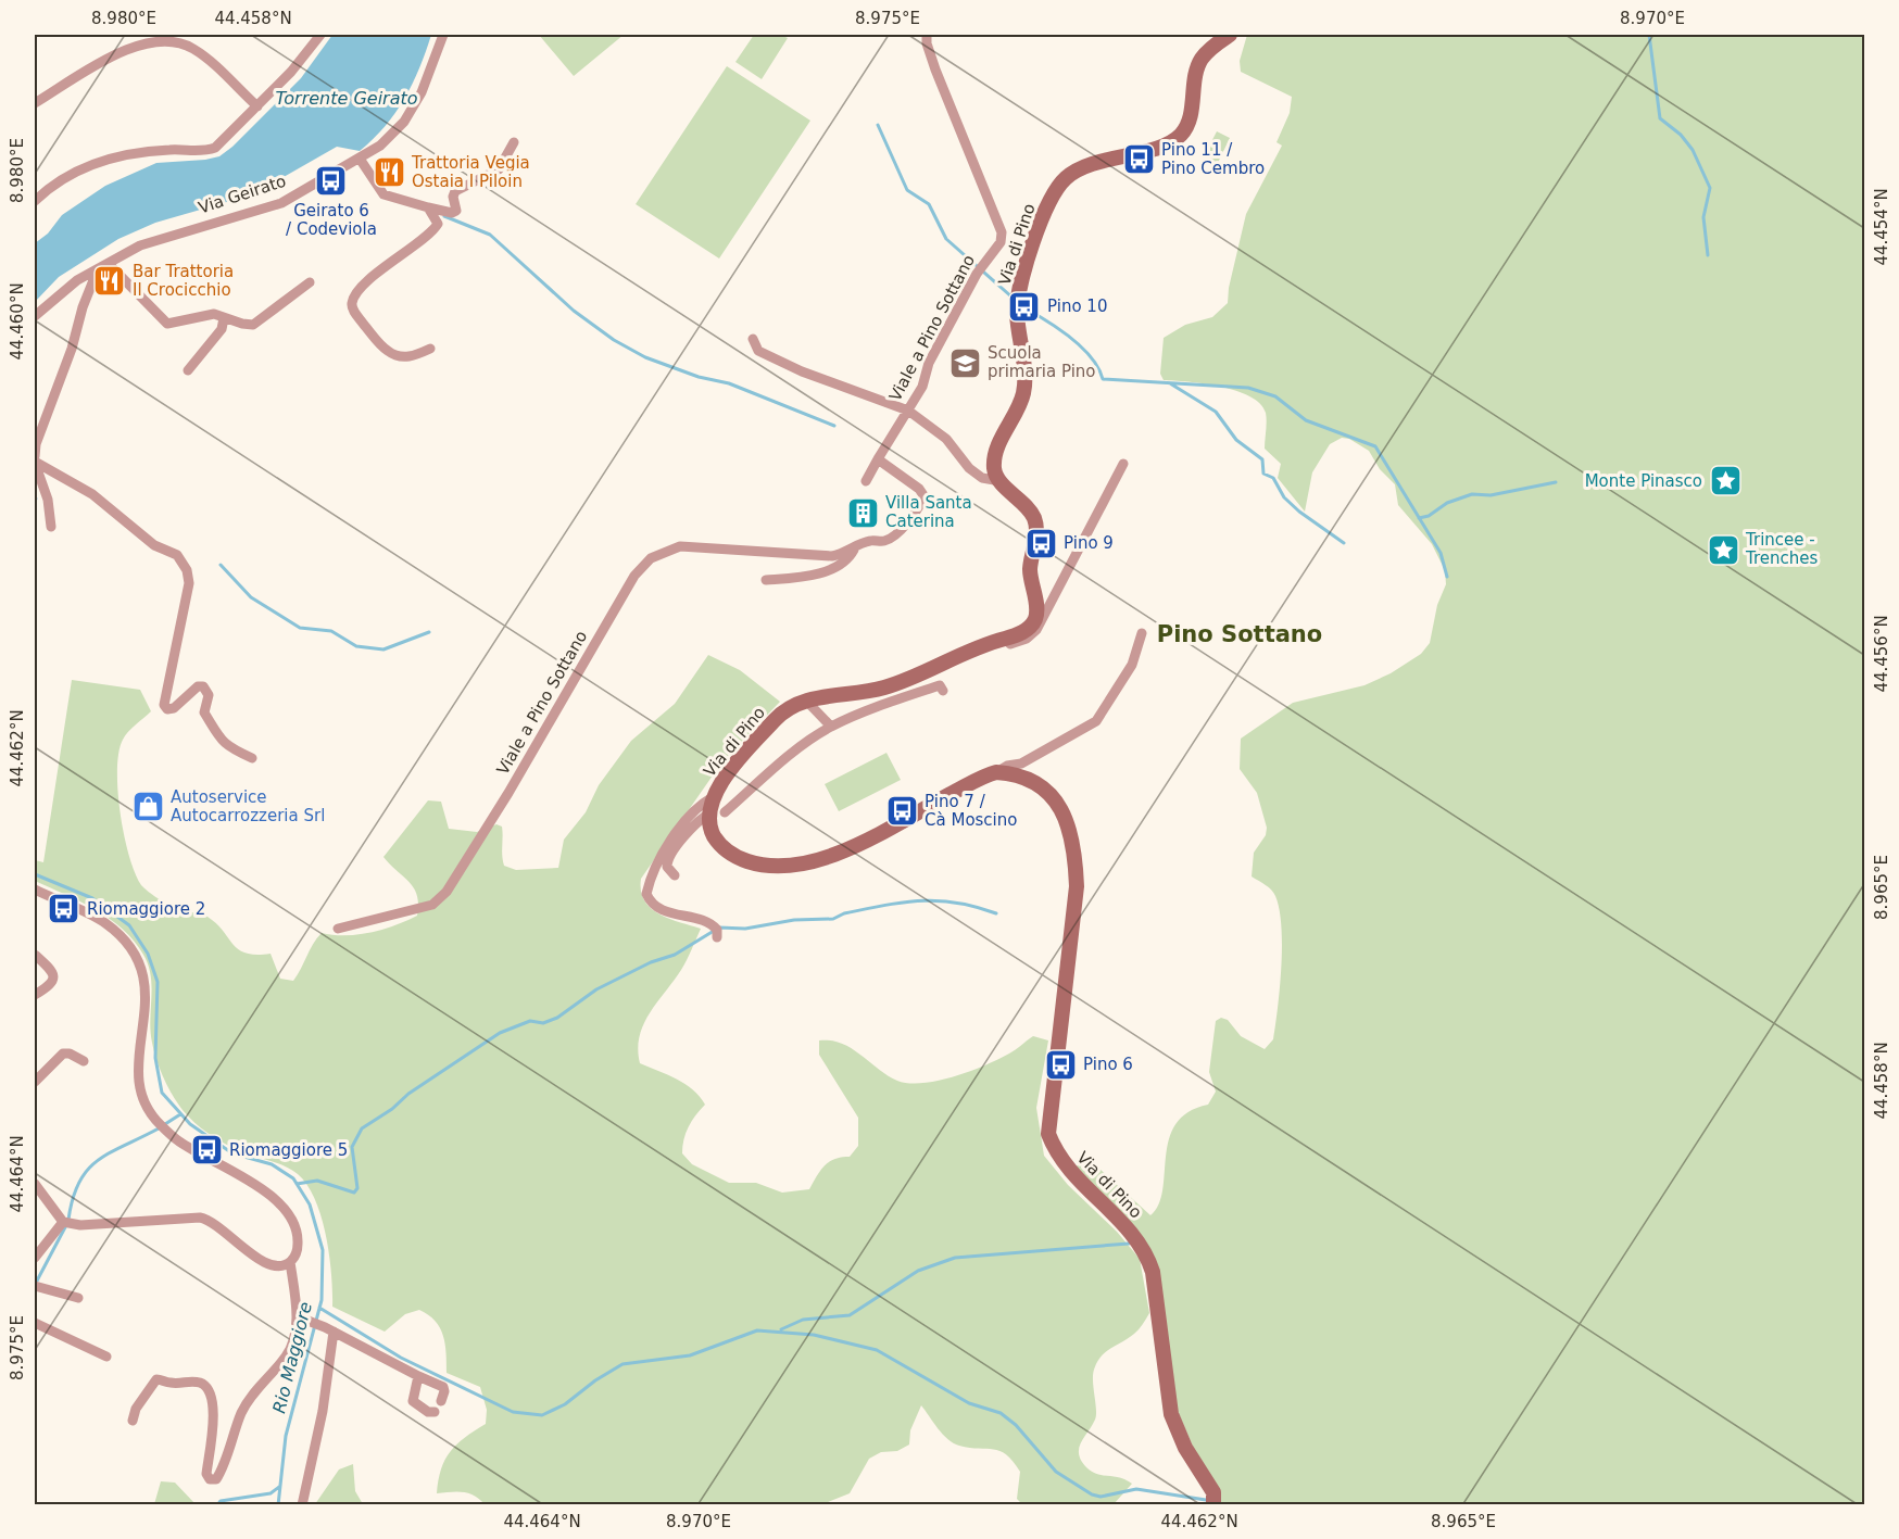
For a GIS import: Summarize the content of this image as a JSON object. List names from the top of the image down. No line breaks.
{"streets":{"street":["Via Geirato","Via di Pino","Viale a Pino Sottano"]},"districts":["Pino Sottano"],"water":["Torrente Geirato","Rio Maggiore"],"places":{"bus stop":["Pino 11 / Pino Cembro","Geirato 6 / Codeviola","Pino 10","Pino 9","Pino 7 / Cà Moscino","Riomaggiore 2","Pino 6","Riomaggiore 5"],"restaurant":["Trattoria Vegia Ostaia I Piloin","Bar Trattoria Il Crocicchio"],"school or university":["Scuola primaria Pino"],"place":["Monte Pinasco","Trincee - Trenches"],"building":["Villa Santa Caterina"],"shop":["Autoservice Autocarrozzeria Srl"]},"coordinates":["8.980°E","44.458°N","8.975°E","8.970°E","44.454°N","44.460°N","44.456°N","44.462°N","8.965°E","44.464°N"]}
